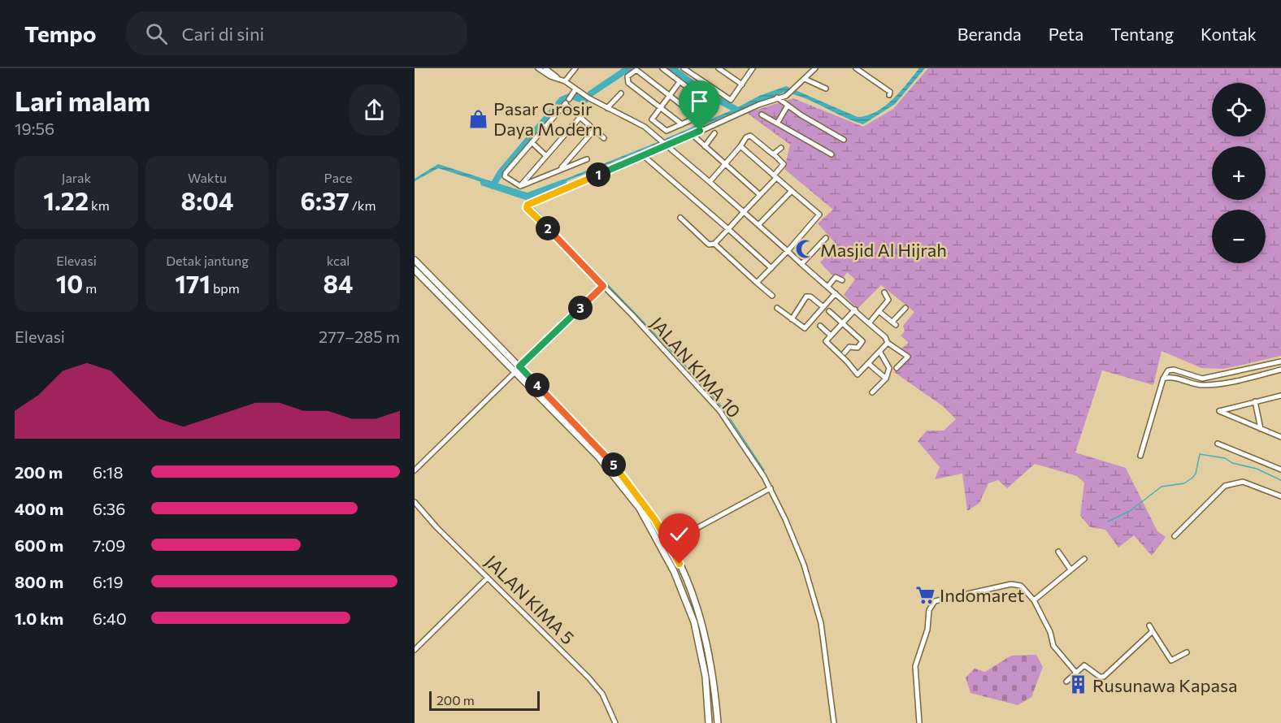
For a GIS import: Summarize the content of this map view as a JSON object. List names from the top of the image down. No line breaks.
{"streets":{"street":["JALAN KIMA 10","JALAN KIMA 5"]},"places":{"shop":["Pasar Grosir Daya Modern"],"mosque":["Masjid Al Hijrah"],"supermarket":["Indomaret"],"building":["Rusunawa Kapasa"]},"scale_bar":"200 m","page":{"header":"Tempo","search":"Cari di sini","nav":["Beranda","Peta","Tentang","Kontak"],"heading":["Lari malam","19:56"],"map_buttons":["+","−"],"stats":[["Jarak","1.22 km"],["Waktu","8:04"],["Pace","6:37 /km"],["Elevasi","10 m"],["Detak jantung","171 bpm"],["kcal","84"]],"pins":["1","2","3","4","5"],"chart":["Elevasi","277–285 m"],"list":[{"name":"200 m","note":"6:18"},{"name":"400 m","note":"6:36"},{"name":"600 m","note":"7:09"},{"name":"800 m","note":"6:19"},{"name":"1.0 km","note":"6:40"}],"scale":"200 m"}}
